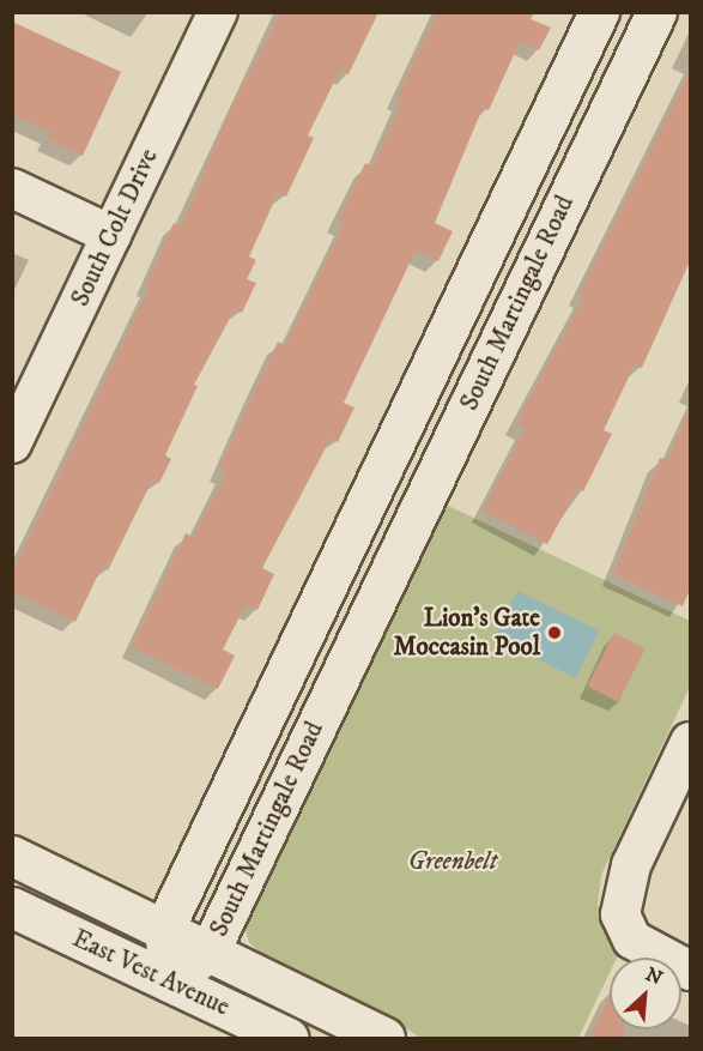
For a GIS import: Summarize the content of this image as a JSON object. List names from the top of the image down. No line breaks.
{"streets":{"street":["South Colt Drive","South Martingale Road","East Vest Avenue"]},"crossings":[["South Martingale Road","East Vest Avenue"]],"parks":["Greenbelt"],"places":["Lion's Gate Moccasin Pool"],"north":"top right"}
